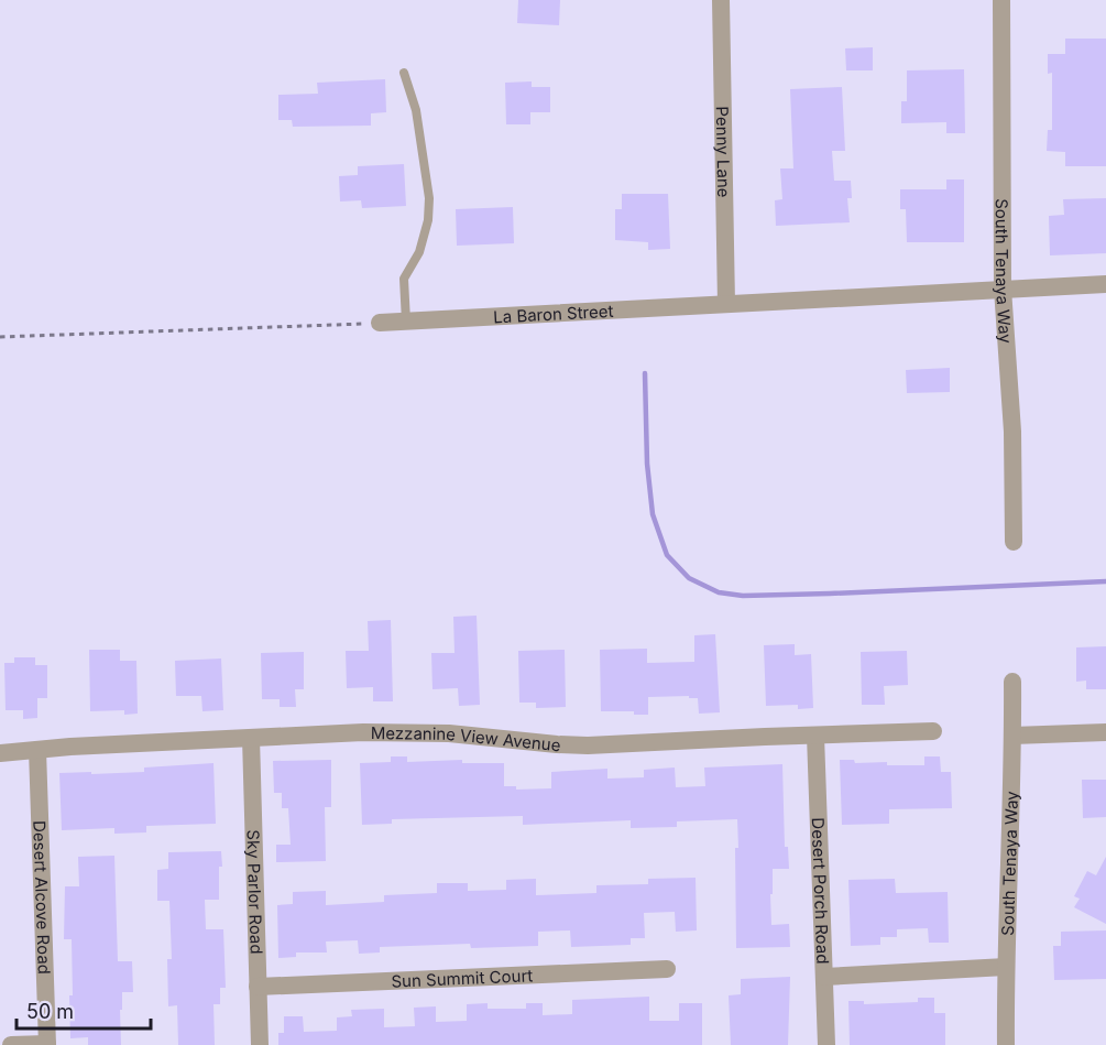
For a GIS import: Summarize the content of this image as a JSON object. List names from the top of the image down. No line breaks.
{"streets":{"street":["Penny Lane","South Tenaya Way","La Baron Street","Mezzanine View Avenue","Desert Porch Road","Sky Parlor Road","Desert Alcove Road","Sun Summit Court"]},"crossings":[["Penny Lane","La Baron Street"],["South Tenaya Way","La Baron Street"],["Mezzanine View Avenue","Desert Porch Road"],["Mezzanine View Avenue","Sky Parlor Road"],["Mezzanine View Avenue","Desert Alcove Road"],["Sky Parlor Road","Sun Summit Court"]],"scale_bar":"50 m"}
